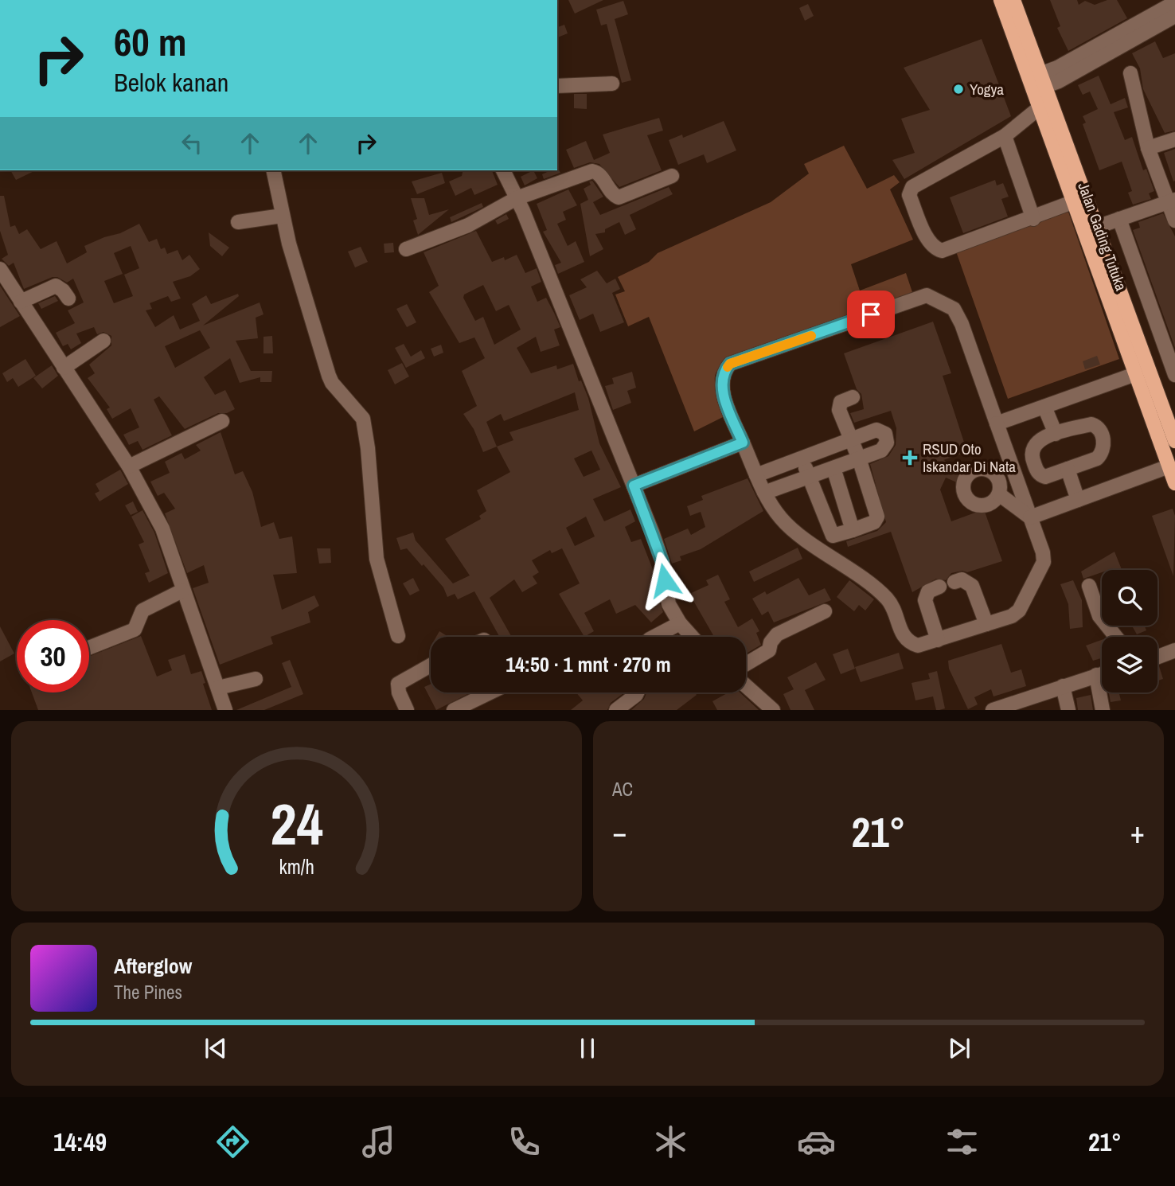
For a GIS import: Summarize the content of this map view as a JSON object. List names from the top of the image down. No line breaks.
{"streets":{"main road":["Jalan Gading Tutuka"]},"places":{"other":["Yogya"],"health":["RSUD Oto Iskandar Di Nata"]},"page":{"turn":["60 m","Belok kanan"],"limit":"30","trip":"14:50 · 1 mnt · 270 m","tile":"AC","heat":["−","21°","+"],"song":["Afterglow","The Pines"],"tabs":["14:49","21°"],"gauge":["24","km/h"]}}
